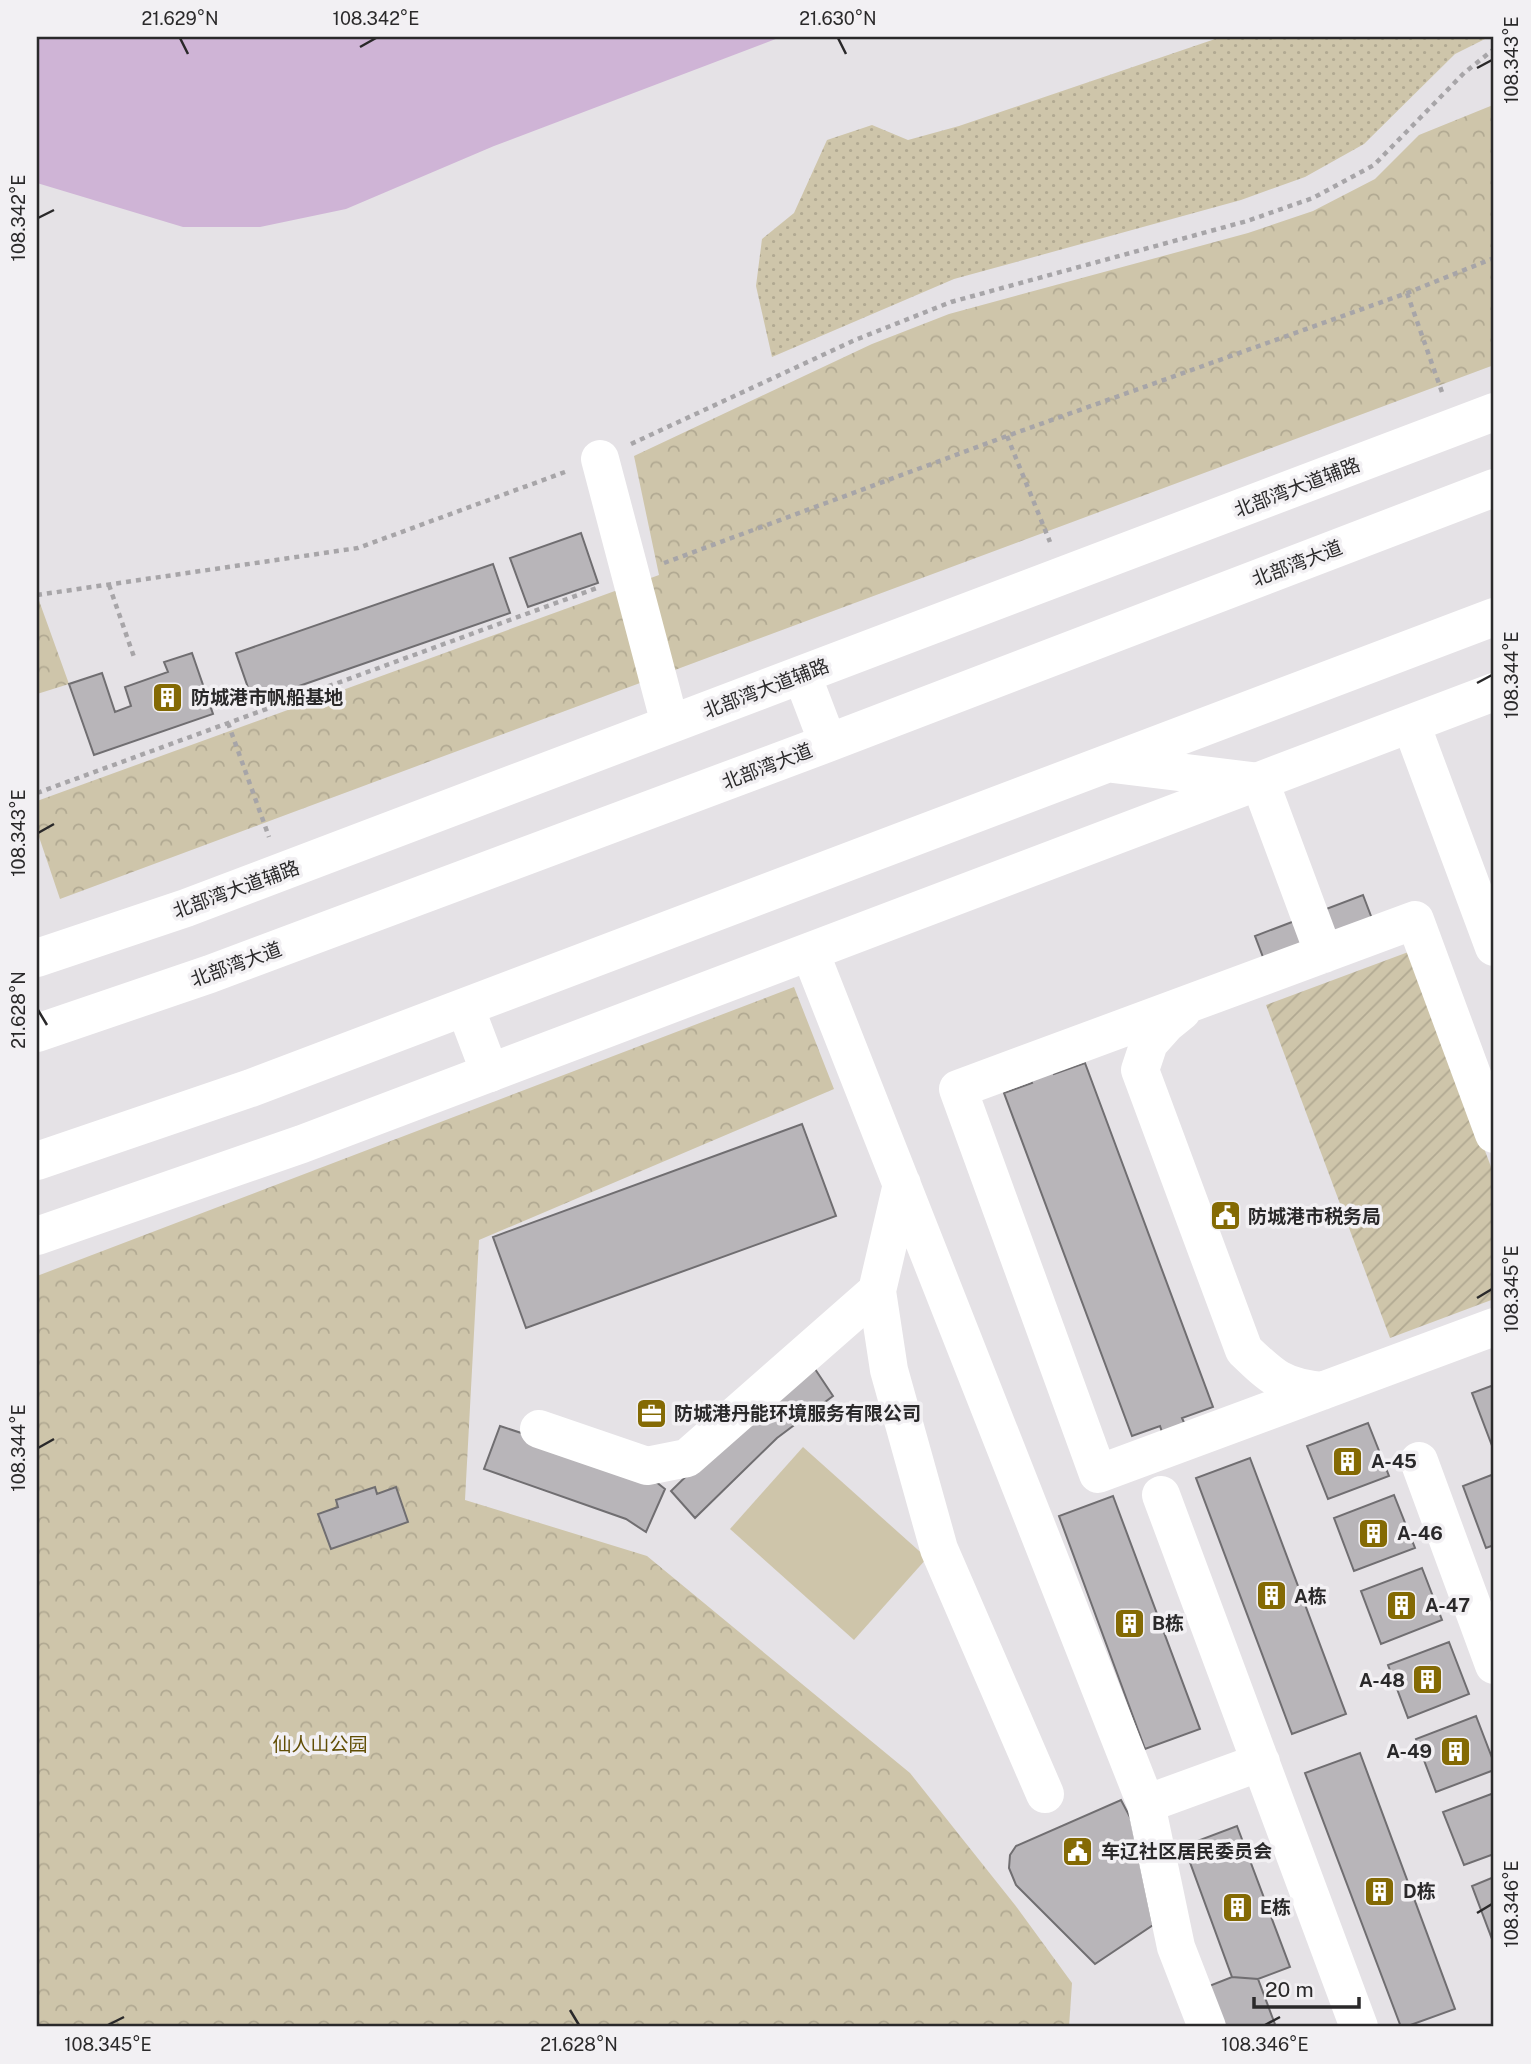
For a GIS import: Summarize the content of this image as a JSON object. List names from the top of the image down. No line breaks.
{"streets":{"main road":["北部湾大道辅路","北部湾大道"]},"parks":["仙人山公园"],"places":{"building":["防城港市帆船基地","A-45","A-46","A栋","A-47","B栋","A-48","A-49","D栋","E栋"],"public building":["防城港市税务局","车辽社区居民委员会"],"office":["防城港丹能环境服务有限公司"]},"scale_bar":"20 m","coordinates":["21.629°N","108.342°E","21.630°N","108.343°E","108.344°E","21.628°N","108.345°E","108.346°E"]}
